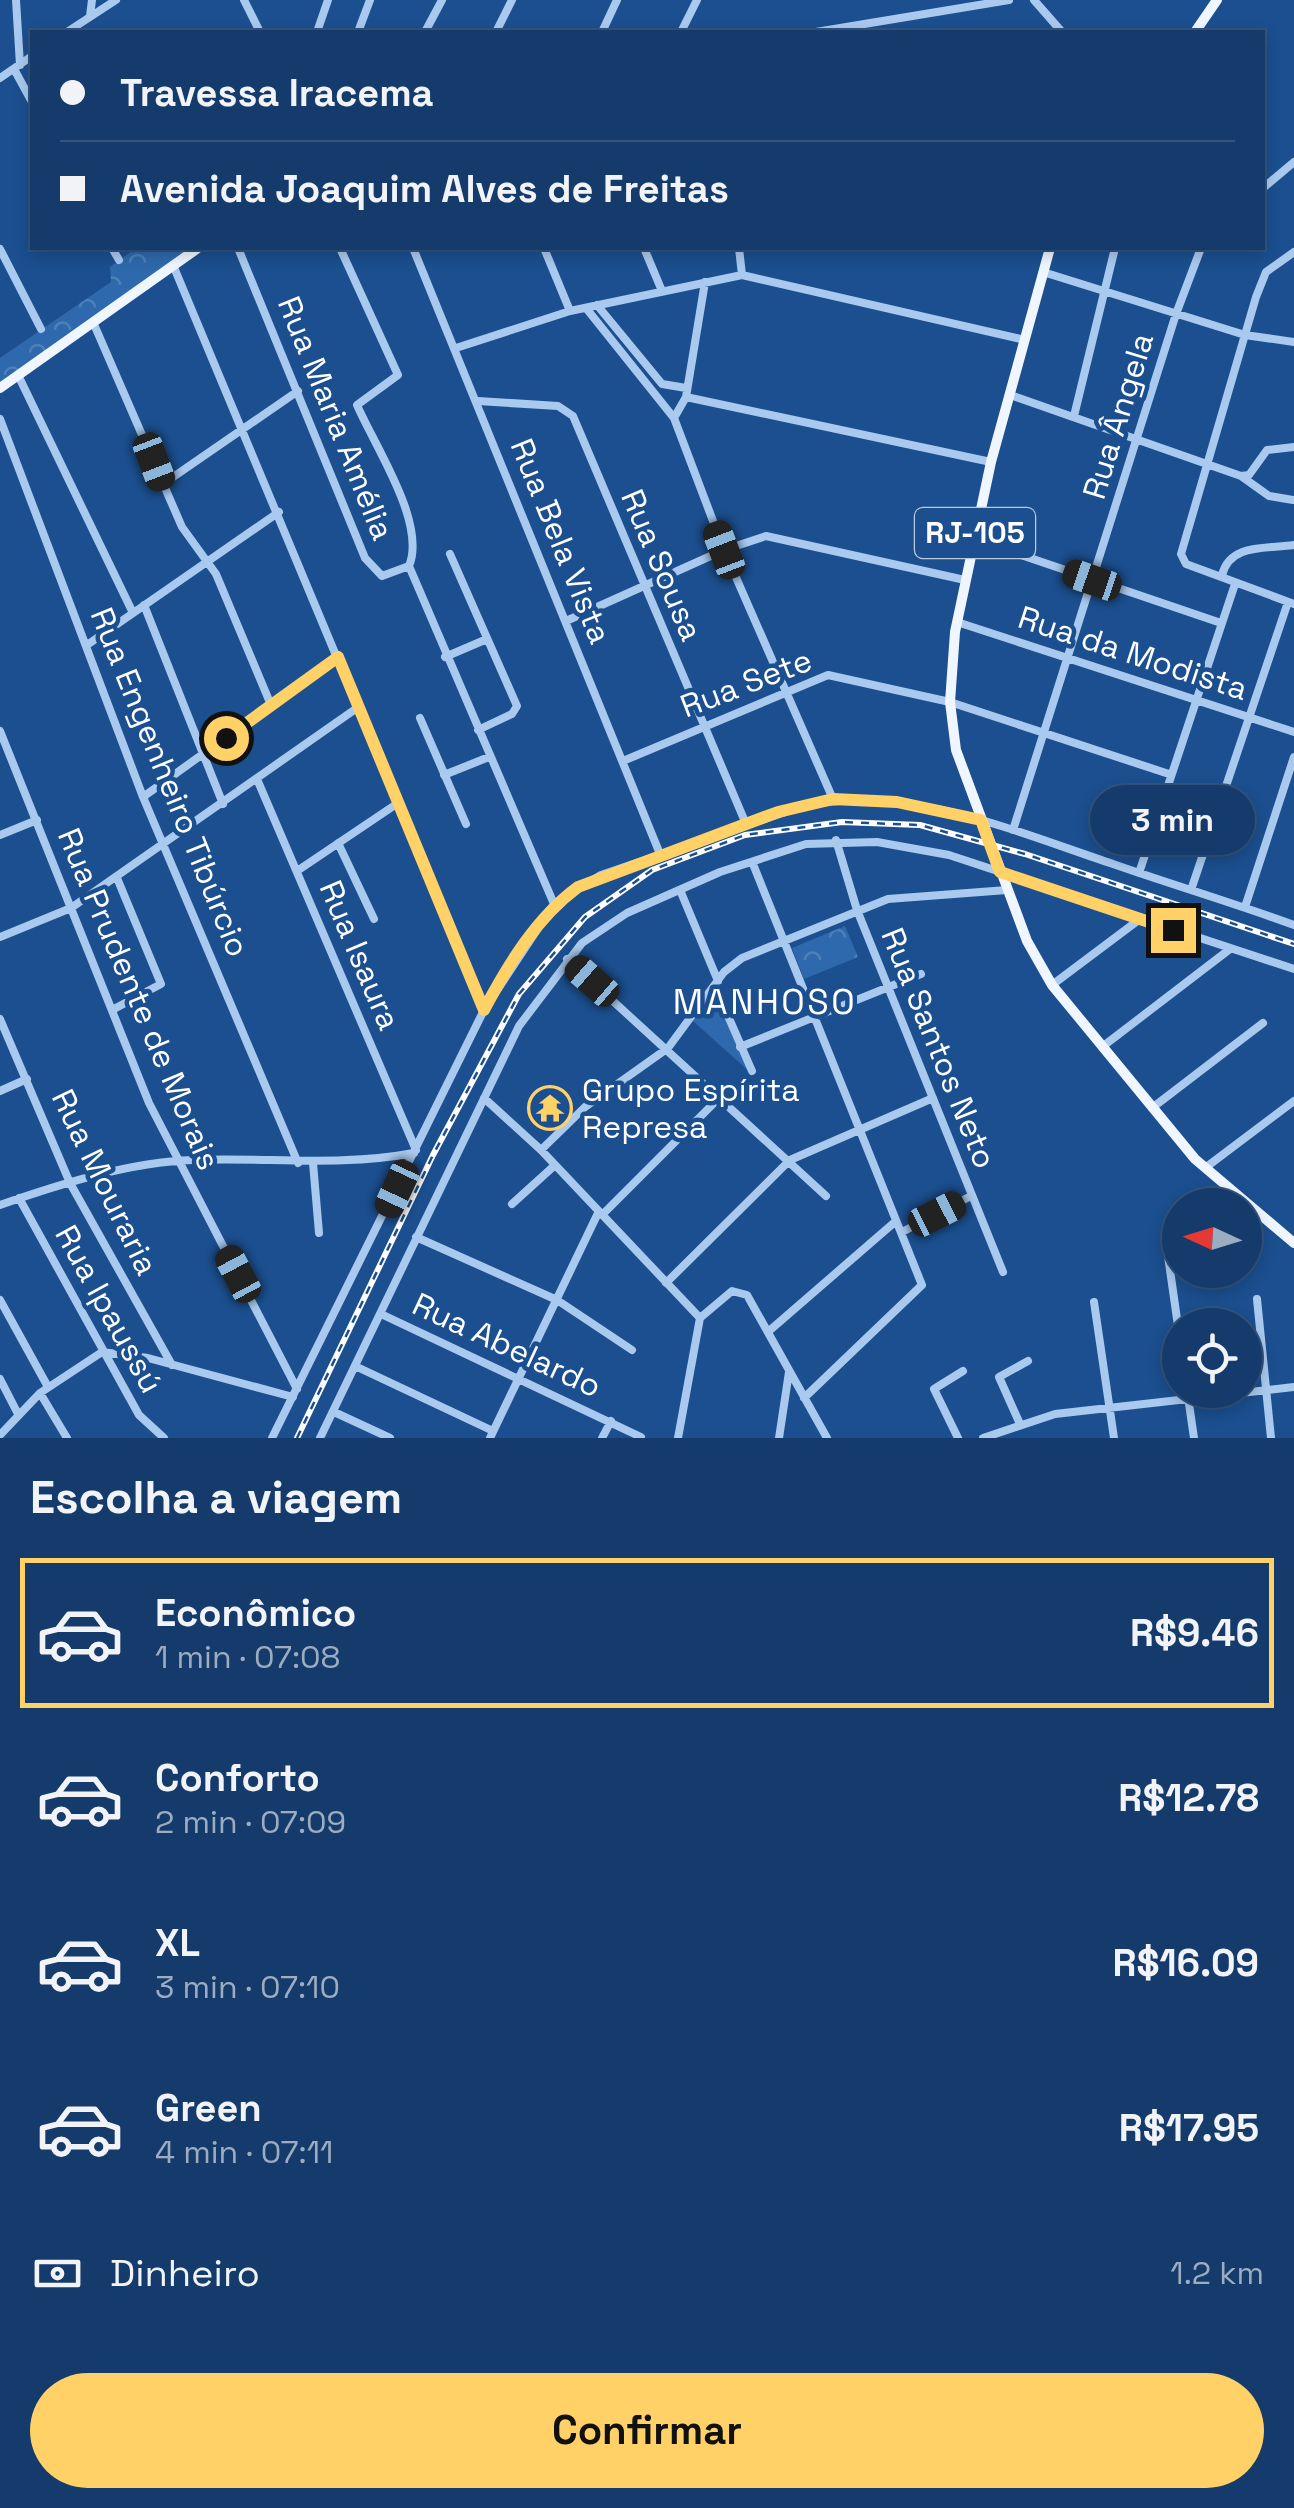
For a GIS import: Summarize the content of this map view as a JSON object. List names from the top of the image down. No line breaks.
{"streets":{"main road":["RJ-105"],"street":["Rua Ângela","Rua Maria Amélia","Rua Bela Vista","Rua Sousa","Rua da Modista","Rua Sete","Rua Engenheiro Tibúrcio","Rua Isaura","Rua Prudente de Morais","Rua Santos Neto","Rua Mouraria","Rua Ipaussú","Rua Abelardo"]},"crossings":[["Rua Ângela","Rua da Modista"],["Rua Ângela","Rua Sete"],["RJ-105","Rua da Modista"],["RJ-105","Rua Sete"],["Rua Bela Vista","Rua Sousa"],["Rua Bela Vista","Rua Sete"],["Rua Sousa","Rua Sete"]],"districts":["MANHOSO"],"places":{"temple":["Grupo Espírita Represa"]},"north":"left","page":{"banner":["Travessa Iracema","Avenida Joaquim Alves de Freitas"],"bubble":"3 min","heading":"Escolha a viagem","list":[{"name":"Econômico","note":"1 min · 07:08","value":"R$9.46"},{"name":"Conforto","note":"2 min · 07:09","value":"R$12.78"},{"name":"XL","note":"3 min · 07:10","value":"R$16.09"},{"name":"Green","note":"4 min · 07:11","value":"R$17.95"}],"pay":["Dinheiro","1.2 km"],"buttons":"Confirmar"}}
